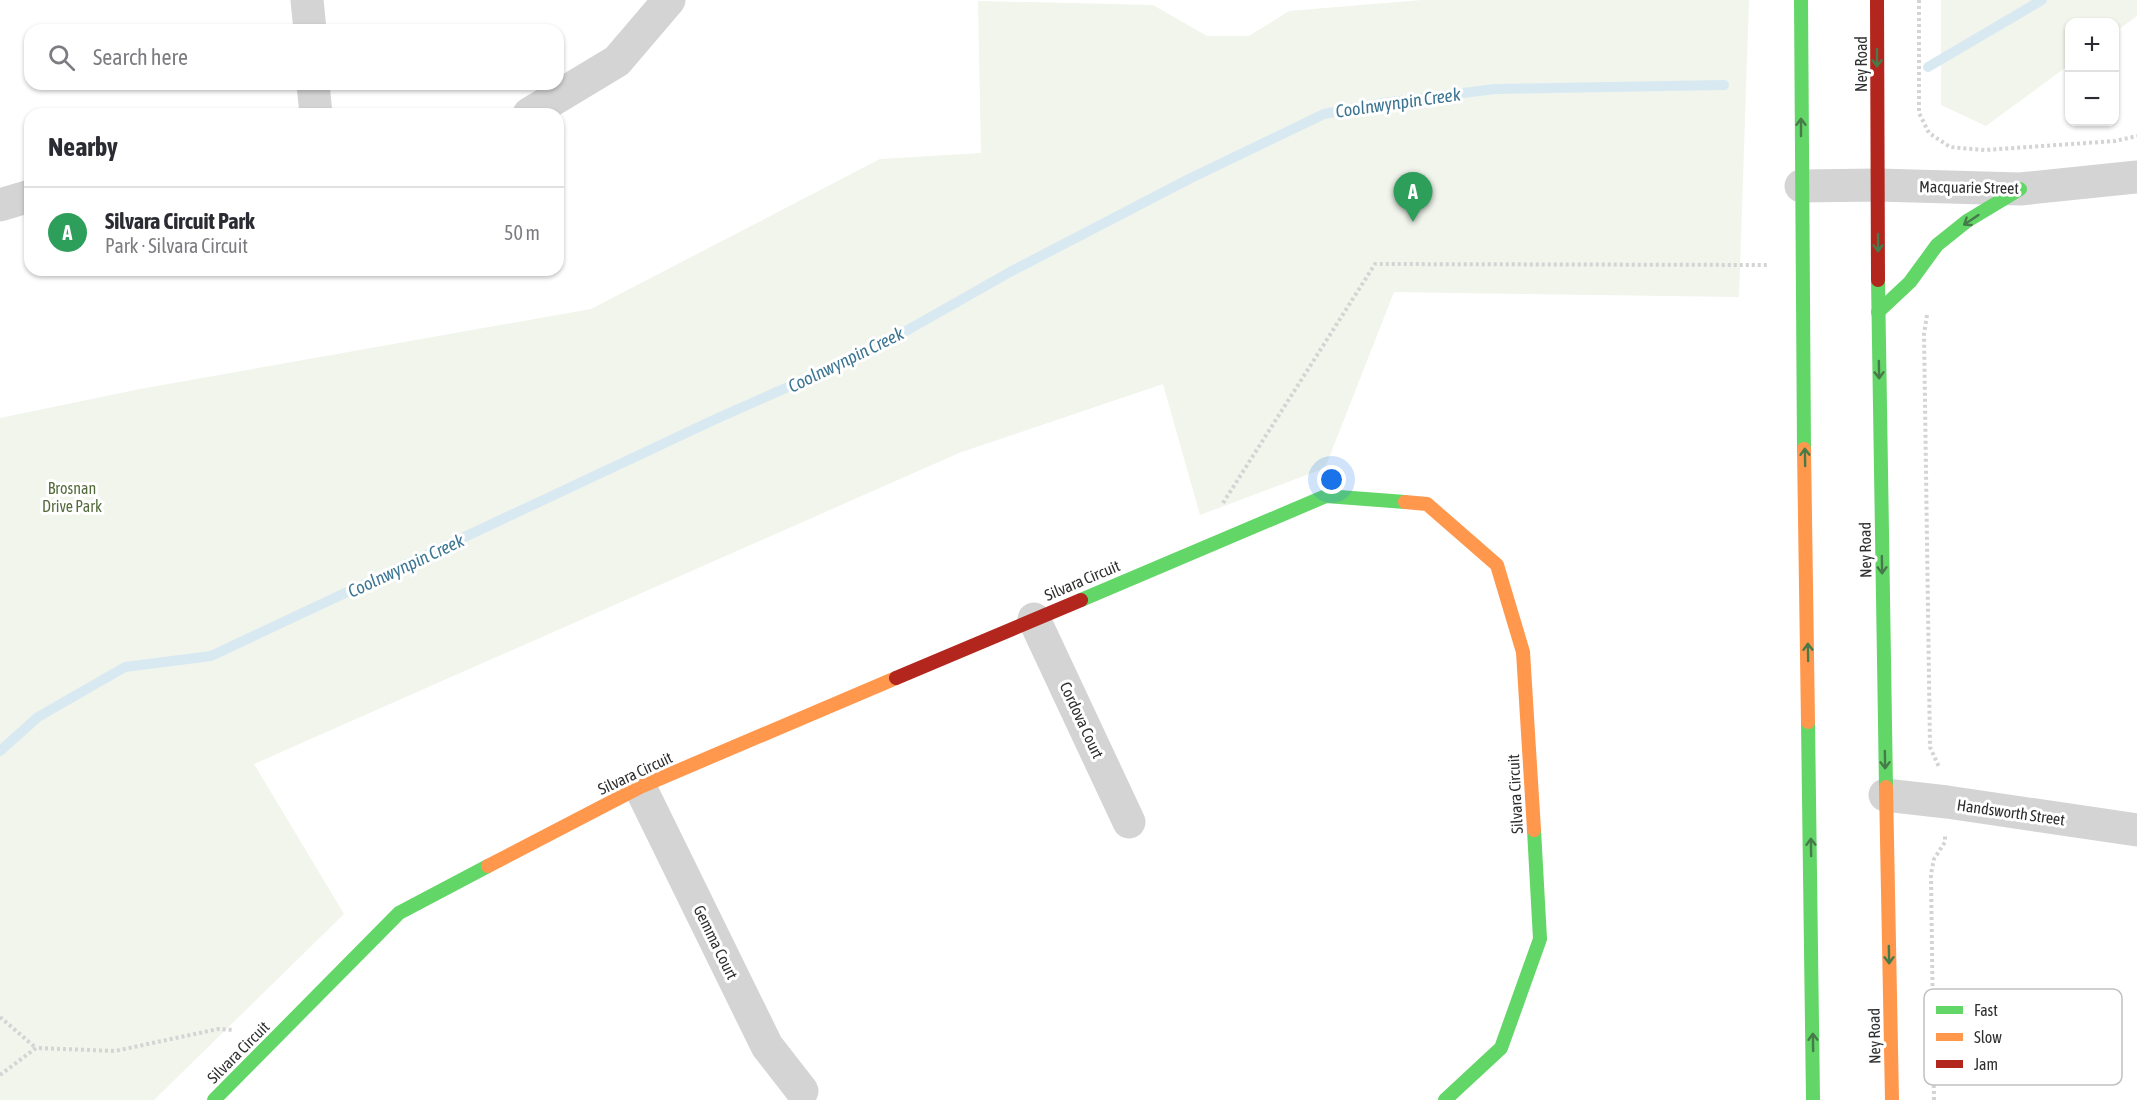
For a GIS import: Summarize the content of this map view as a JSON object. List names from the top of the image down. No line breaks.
{"streets":{"main road":["Ney Road","Silvara Circuit"],"street":["Macquarie Street","Cordova Court","Handsworth Street","Gemma Court"]},"crossings":[["Ney Road","Macquarie Street"],["Ney Road","Handsworth Street"],["Silvara Circuit","Cordova Court"],["Silvara Circuit","Gemma Court"]],"water":["Coolnwynpin Creek"],"parks":["Brosnan Drive Park"],"legend":["Fast","Slow","Jam"],"page":{"map_buttons":["+","−"],"search":"Search here","heading":"Nearby","pins":"A","list":[{"mark":"A","name":"Silvara Circuit Park","note":"Park · Silvara Circuit","value":"50 m"}]}}
